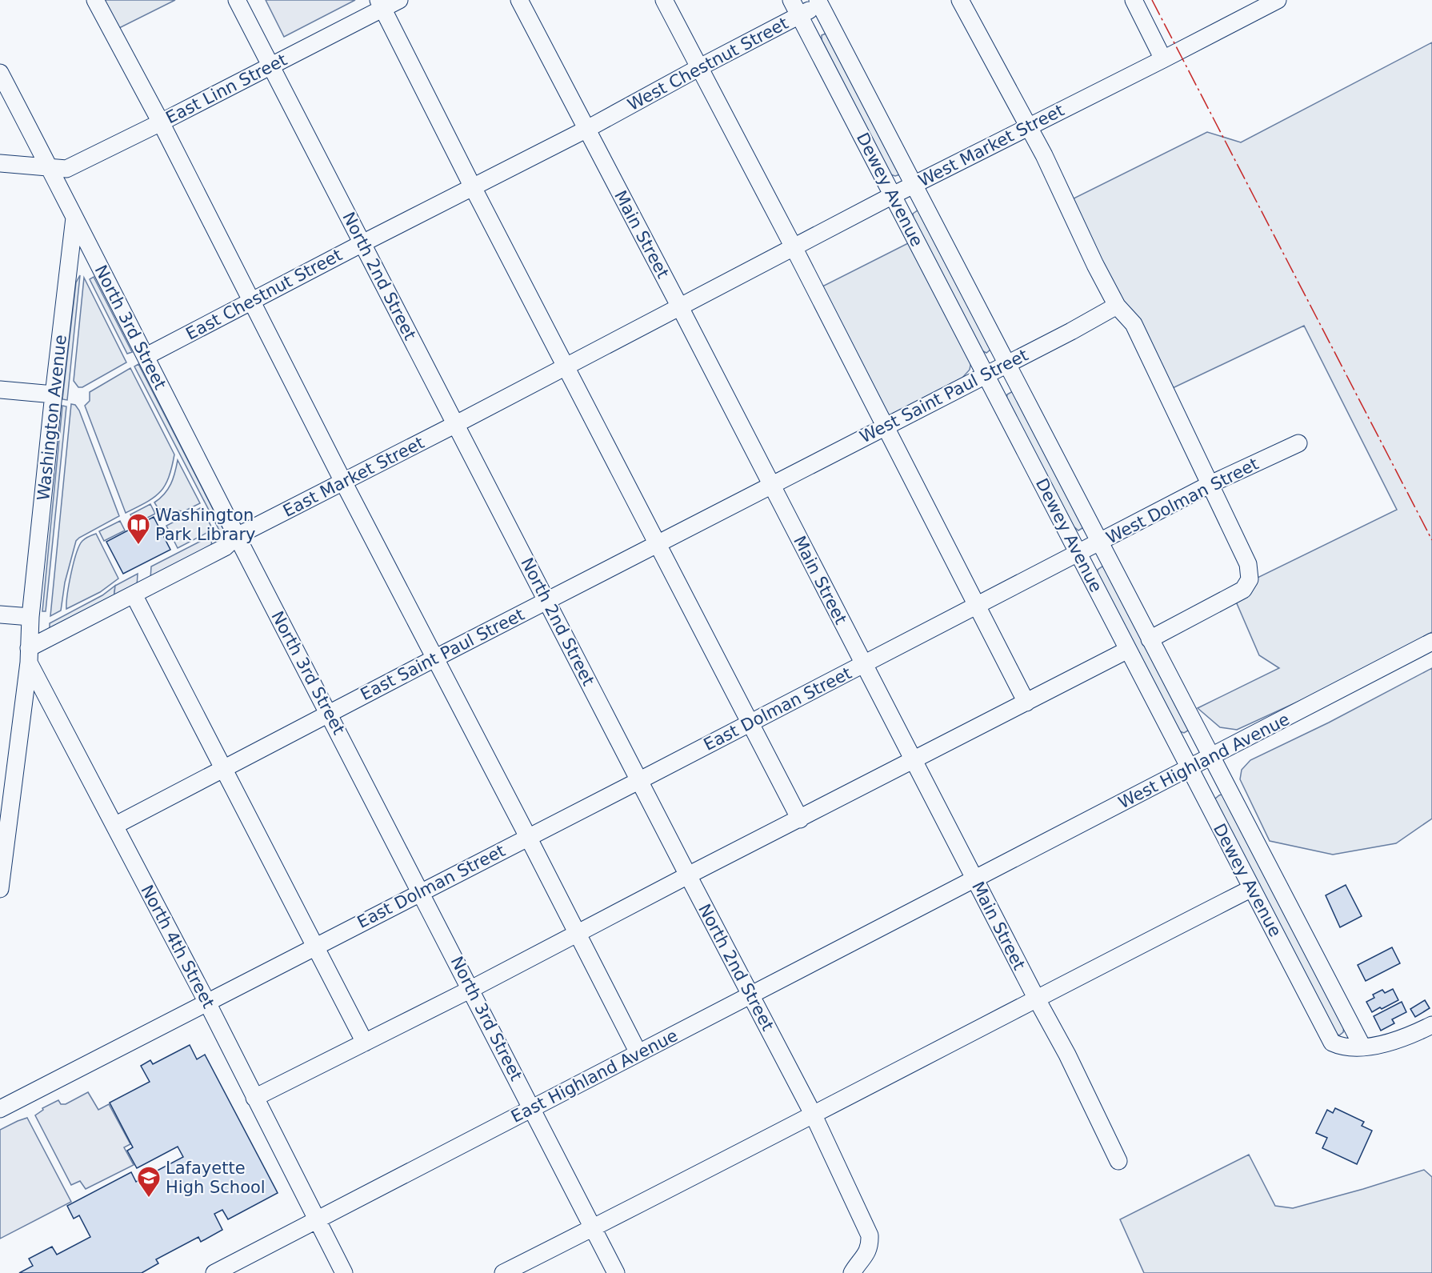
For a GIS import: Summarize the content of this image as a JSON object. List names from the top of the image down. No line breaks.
{"streets":{"street":["West Chestnut Street","East Linn Street","West Market Street","Dewey Avenue","Main Street","North 2nd Street","East Chestnut Street","North 3rd Street","West Saint Paul Street","Washington Avenue","East Market Street","West Dolman Street","East Saint Paul Street","East Dolman Street","West Highland Avenue","North 4th Street","East Highland Avenue"]},"crossings":[["West Chestnut Street","Dewey Avenue"],["West Chestnut Street","Main Street"],["West Chestnut Street","East Chestnut Street"],["East Linn Street","North 2nd Street"],["East Linn Street","North 3rd Street"],["West Market Street","Dewey Avenue"],["West Market Street","Main Street"],["West Market Street","East Market Street"],["Dewey Avenue","West Saint Paul Street"],["Dewey Avenue","West Dolman Street"],["Dewey Avenue","West Highland Avenue"],["Main Street","East Chestnut Street"],["Main Street","West Saint Paul Street"],["Main Street","East Market Street"],["Main Street","West Dolman Street"],["Main Street","East Saint Paul Street"],["Main Street","East Dolman Street"],["Main Street","West Highland Avenue"],["Main Street","East Highland Avenue"],["North 2nd Street","East Chestnut Street"],["North 2nd Street","East Market Street"],["North 2nd Street","East Saint Paul Street"],["North 2nd Street","East Dolman Street"],["North 2nd Street","East Highland Avenue"],["East Chestnut Street","North 3rd Street"],["North 3rd Street","Washington Avenue"],["North 3rd Street","East Market Street"],["North 3rd Street","East Saint Paul Street"],["North 3rd Street","East Dolman Street"],["North 3rd Street","East Highland Avenue"],["West Saint Paul Street","East Saint Paul Street"],["East Market Street","North 4th Street"],["West Dolman Street","East Dolman Street"],["East Saint Paul Street","North 4th Street"],["East Dolman Street","North 4th Street"],["West Highland Avenue","East Highland Avenue"],["North 4th Street","East Highland Avenue"]],"places":{"library":["Washington Park Library"],"school or university":["Lafayette High School"]}}
